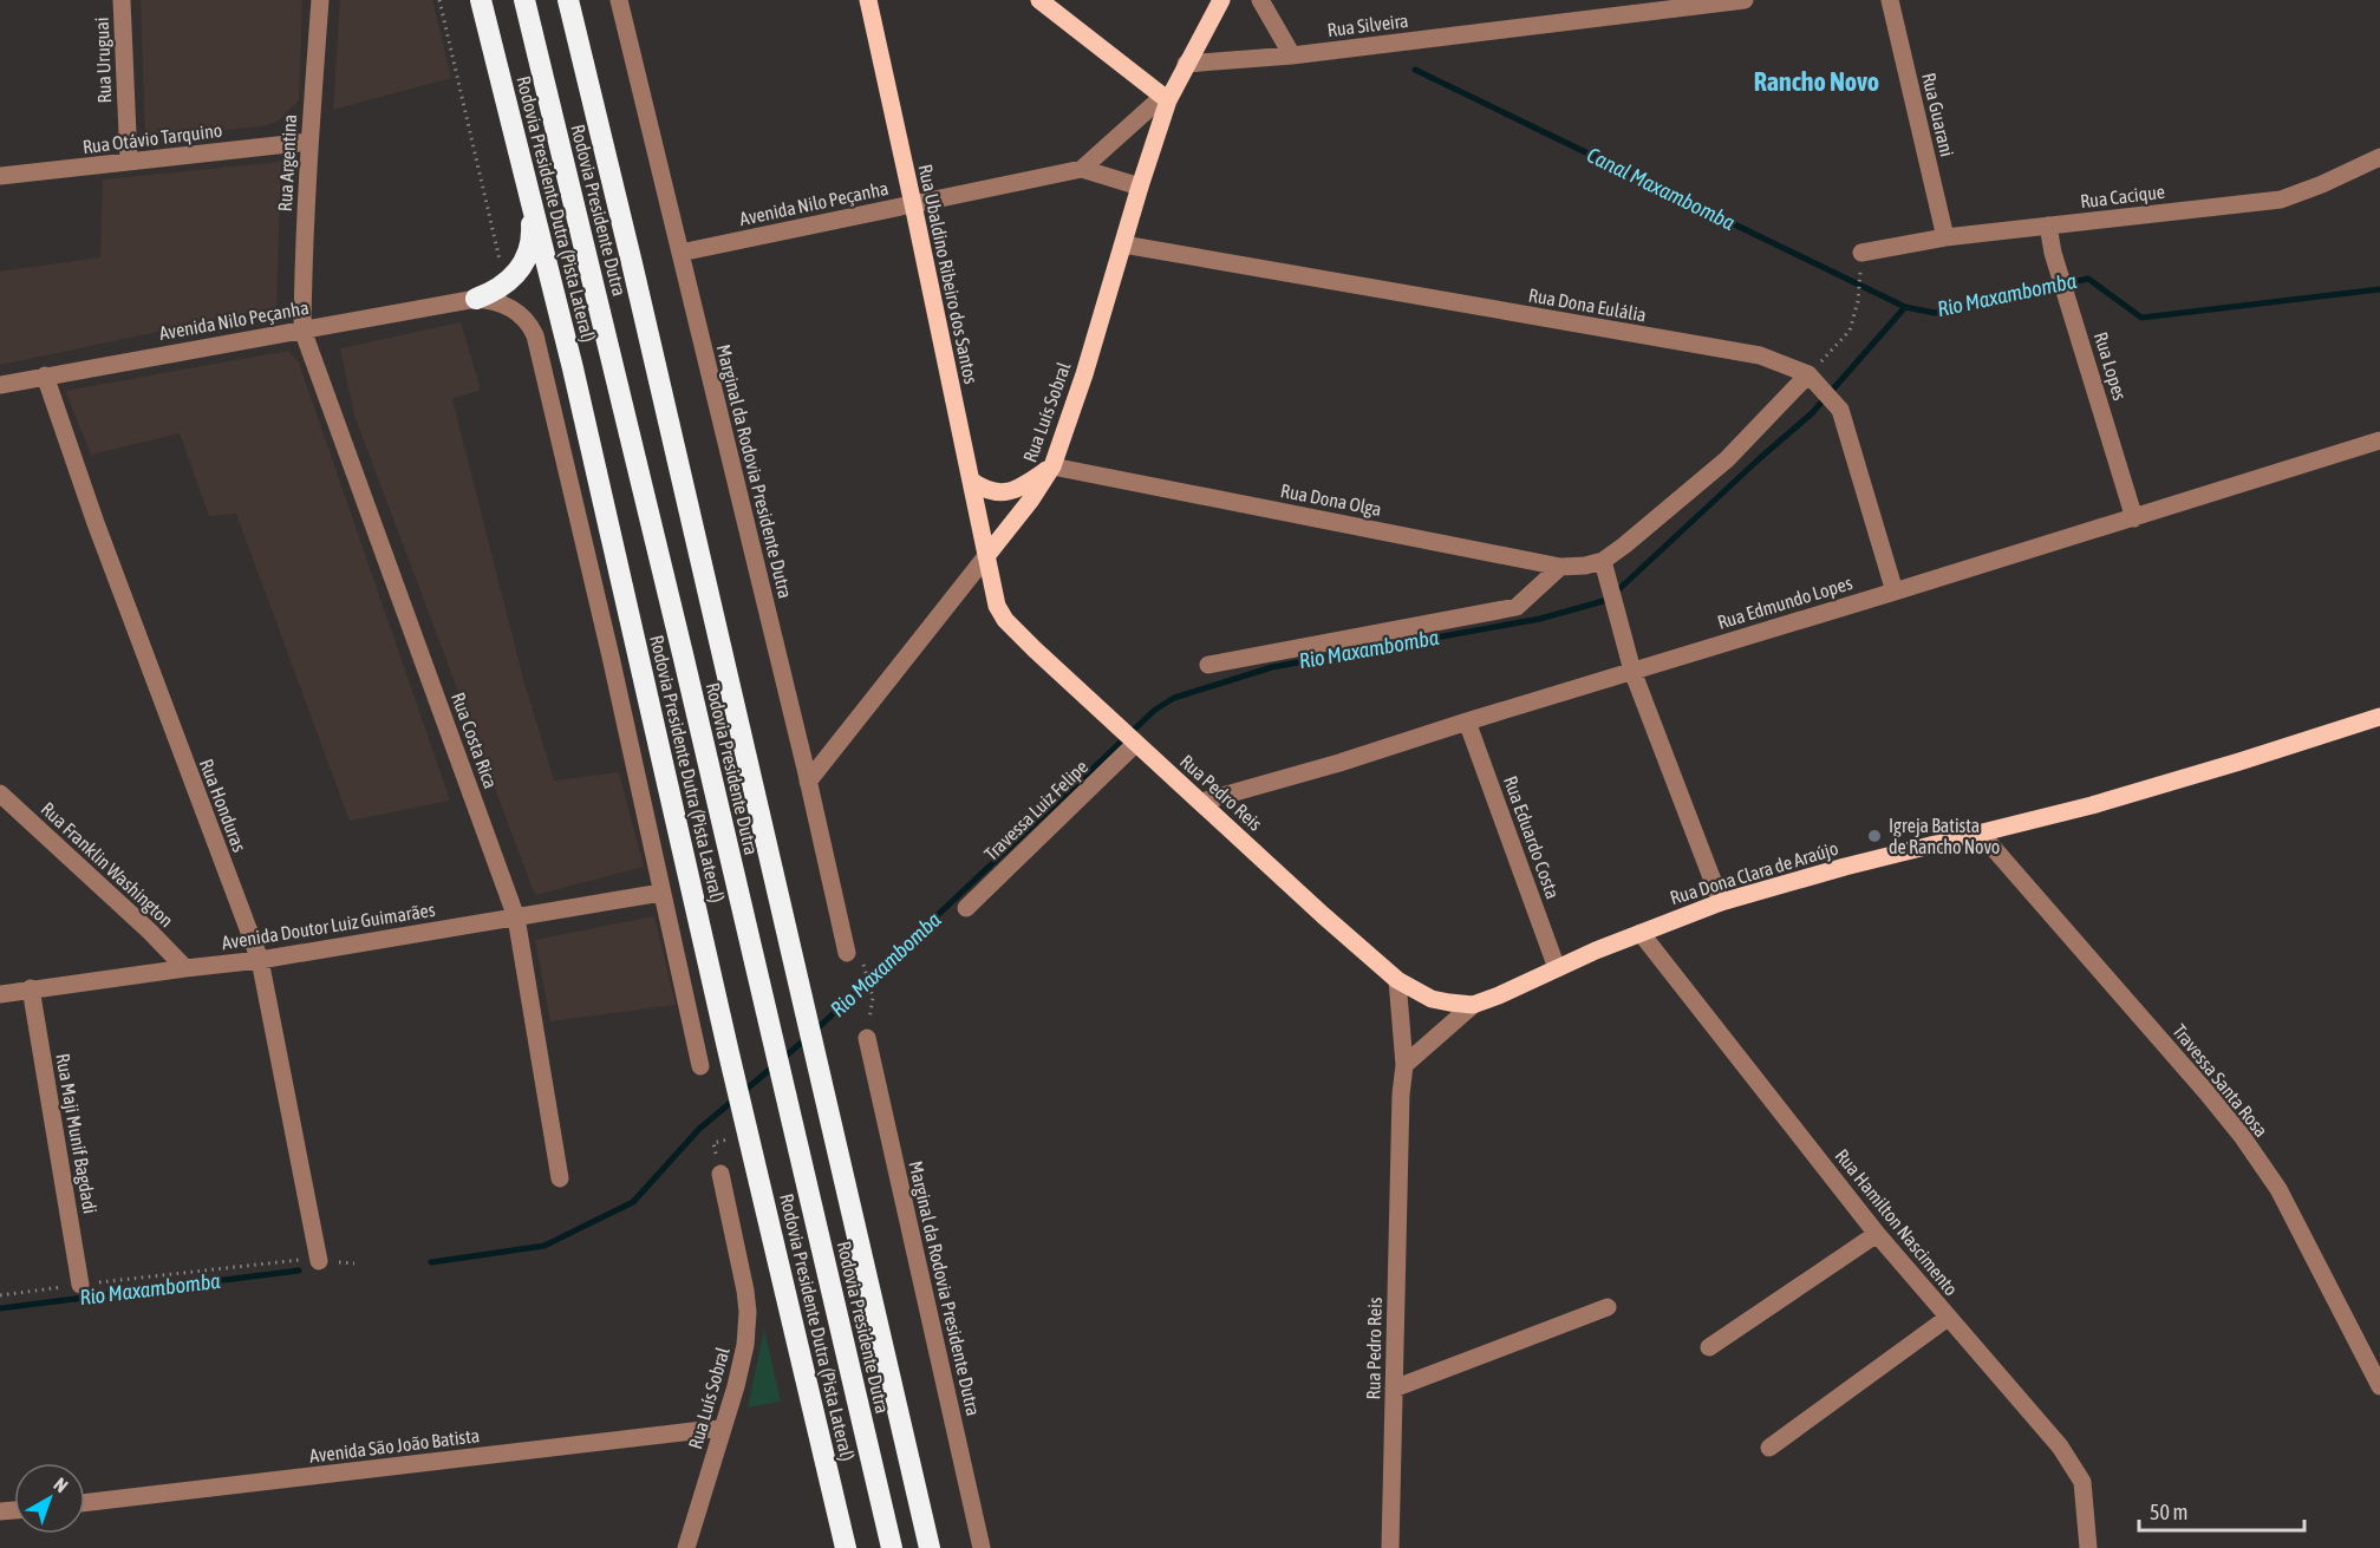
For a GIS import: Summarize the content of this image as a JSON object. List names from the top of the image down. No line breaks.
{"streets":{"highway":["Rodovia Presidente Dutra (Pista Lateral)","Rodovia Presidente Dutra"],"main road":["Rua Ubaldino Ribeiro dos Santos","Rua Luís Sobral","Rua Pedro Reis","Rua Dona Clara de Araújo"],"street":["Rua Silveira","Rua Uruguai","Rua Guarani","Rua Otávio Tarquino","Rua Argentina","Rua Cacique","Avenida Nilo Peçanha","Rua Dona Eulália","Rua Lopes","Marginal da Rodovia Presidente Dutra","Rua Dona Olga","Rua Edmundo Lopes","Rua Costa Rica","Rua Honduras","Travessa Luiz Felipe","Rua Eduardo Costa","Rua Franklin Washington","Avenida Doutor Luiz Guimarães","Travessa Santa Rosa","Rua Maji Munif Bagdadi","Rua Hamilton Nascimento","Avenida São João Batista"]},"crossings":[["Rua Silveira","Rua Luís Sobral"],["Rua Uruguai","Rua Otávio Tarquino"],["Rua Guarani","Rua Cacique"],["Rua Otávio Tarquino","Rua Argentina"],["Rua Argentina","Avenida Nilo Peçanha"],["Rua Argentina","Rua Costa Rica"],["Rua Cacique","Rua Lopes"],["Avenida Nilo Peçanha","Rua Ubaldino Ribeiro dos Santos"],["Avenida Nilo Peçanha","Rua Luís Sobral"],["Avenida Nilo Peçanha","Marginal da Rodovia Presidente Dutra"],["Avenida Nilo Peçanha","Rua Costa Rica"],["Avenida Nilo Peçanha","Rua Honduras"],["Rua Ubaldino Ribeiro dos Santos","Rua Luís Sobral"],["Rua Ubaldino Ribeiro dos Santos","Rua Pedro Reis"],["Rua Dona Eulália","Rua Luís Sobral"],["Rua Dona Eulália","Rua Dona Olga"],["Rua Dona Eulália","Rua Edmundo Lopes"],["Rua Lopes","Rua Edmundo Lopes"],["Rua Luís Sobral","Marginal da Rodovia Presidente Dutra"],["Rua Luís Sobral","Rua Dona Olga"],["Rua Luís Sobral","Rua Pedro Reis"],["Rua Luís Sobral","Avenida São João Batista"],["Rua Edmundo Lopes","Rua Pedro Reis"],["Rua Edmundo Lopes","Rua Eduardo Costa"],["Rua Costa Rica","Avenida Doutor Luiz Guimarães"],["Rua Pedro Reis","Travessa Luiz Felipe"],["Rua Pedro Reis","Rua Dona Clara de Araújo"],["Rua Honduras","Avenida Doutor Luiz Guimarães"],["Rua Eduardo Costa","Rua Dona Clara de Araújo"],["Rua Franklin Washington","Avenida Doutor Luiz Guimarães"],["Rua Dona Clara de Araújo","Travessa Santa Rosa"],["Rua Dona Clara de Araújo","Rua Hamilton Nascimento"],["Avenida Doutor Luiz Guimarães","Rua Maji Munif Bagdadi"]],"districts":["Rancho Novo"],"water":["Canal Maxambomba","Rio Maxambomba"],"places":["Igreja Batista de Rancho Novo"],"scale_bar":"50 m","north":"top right"}
